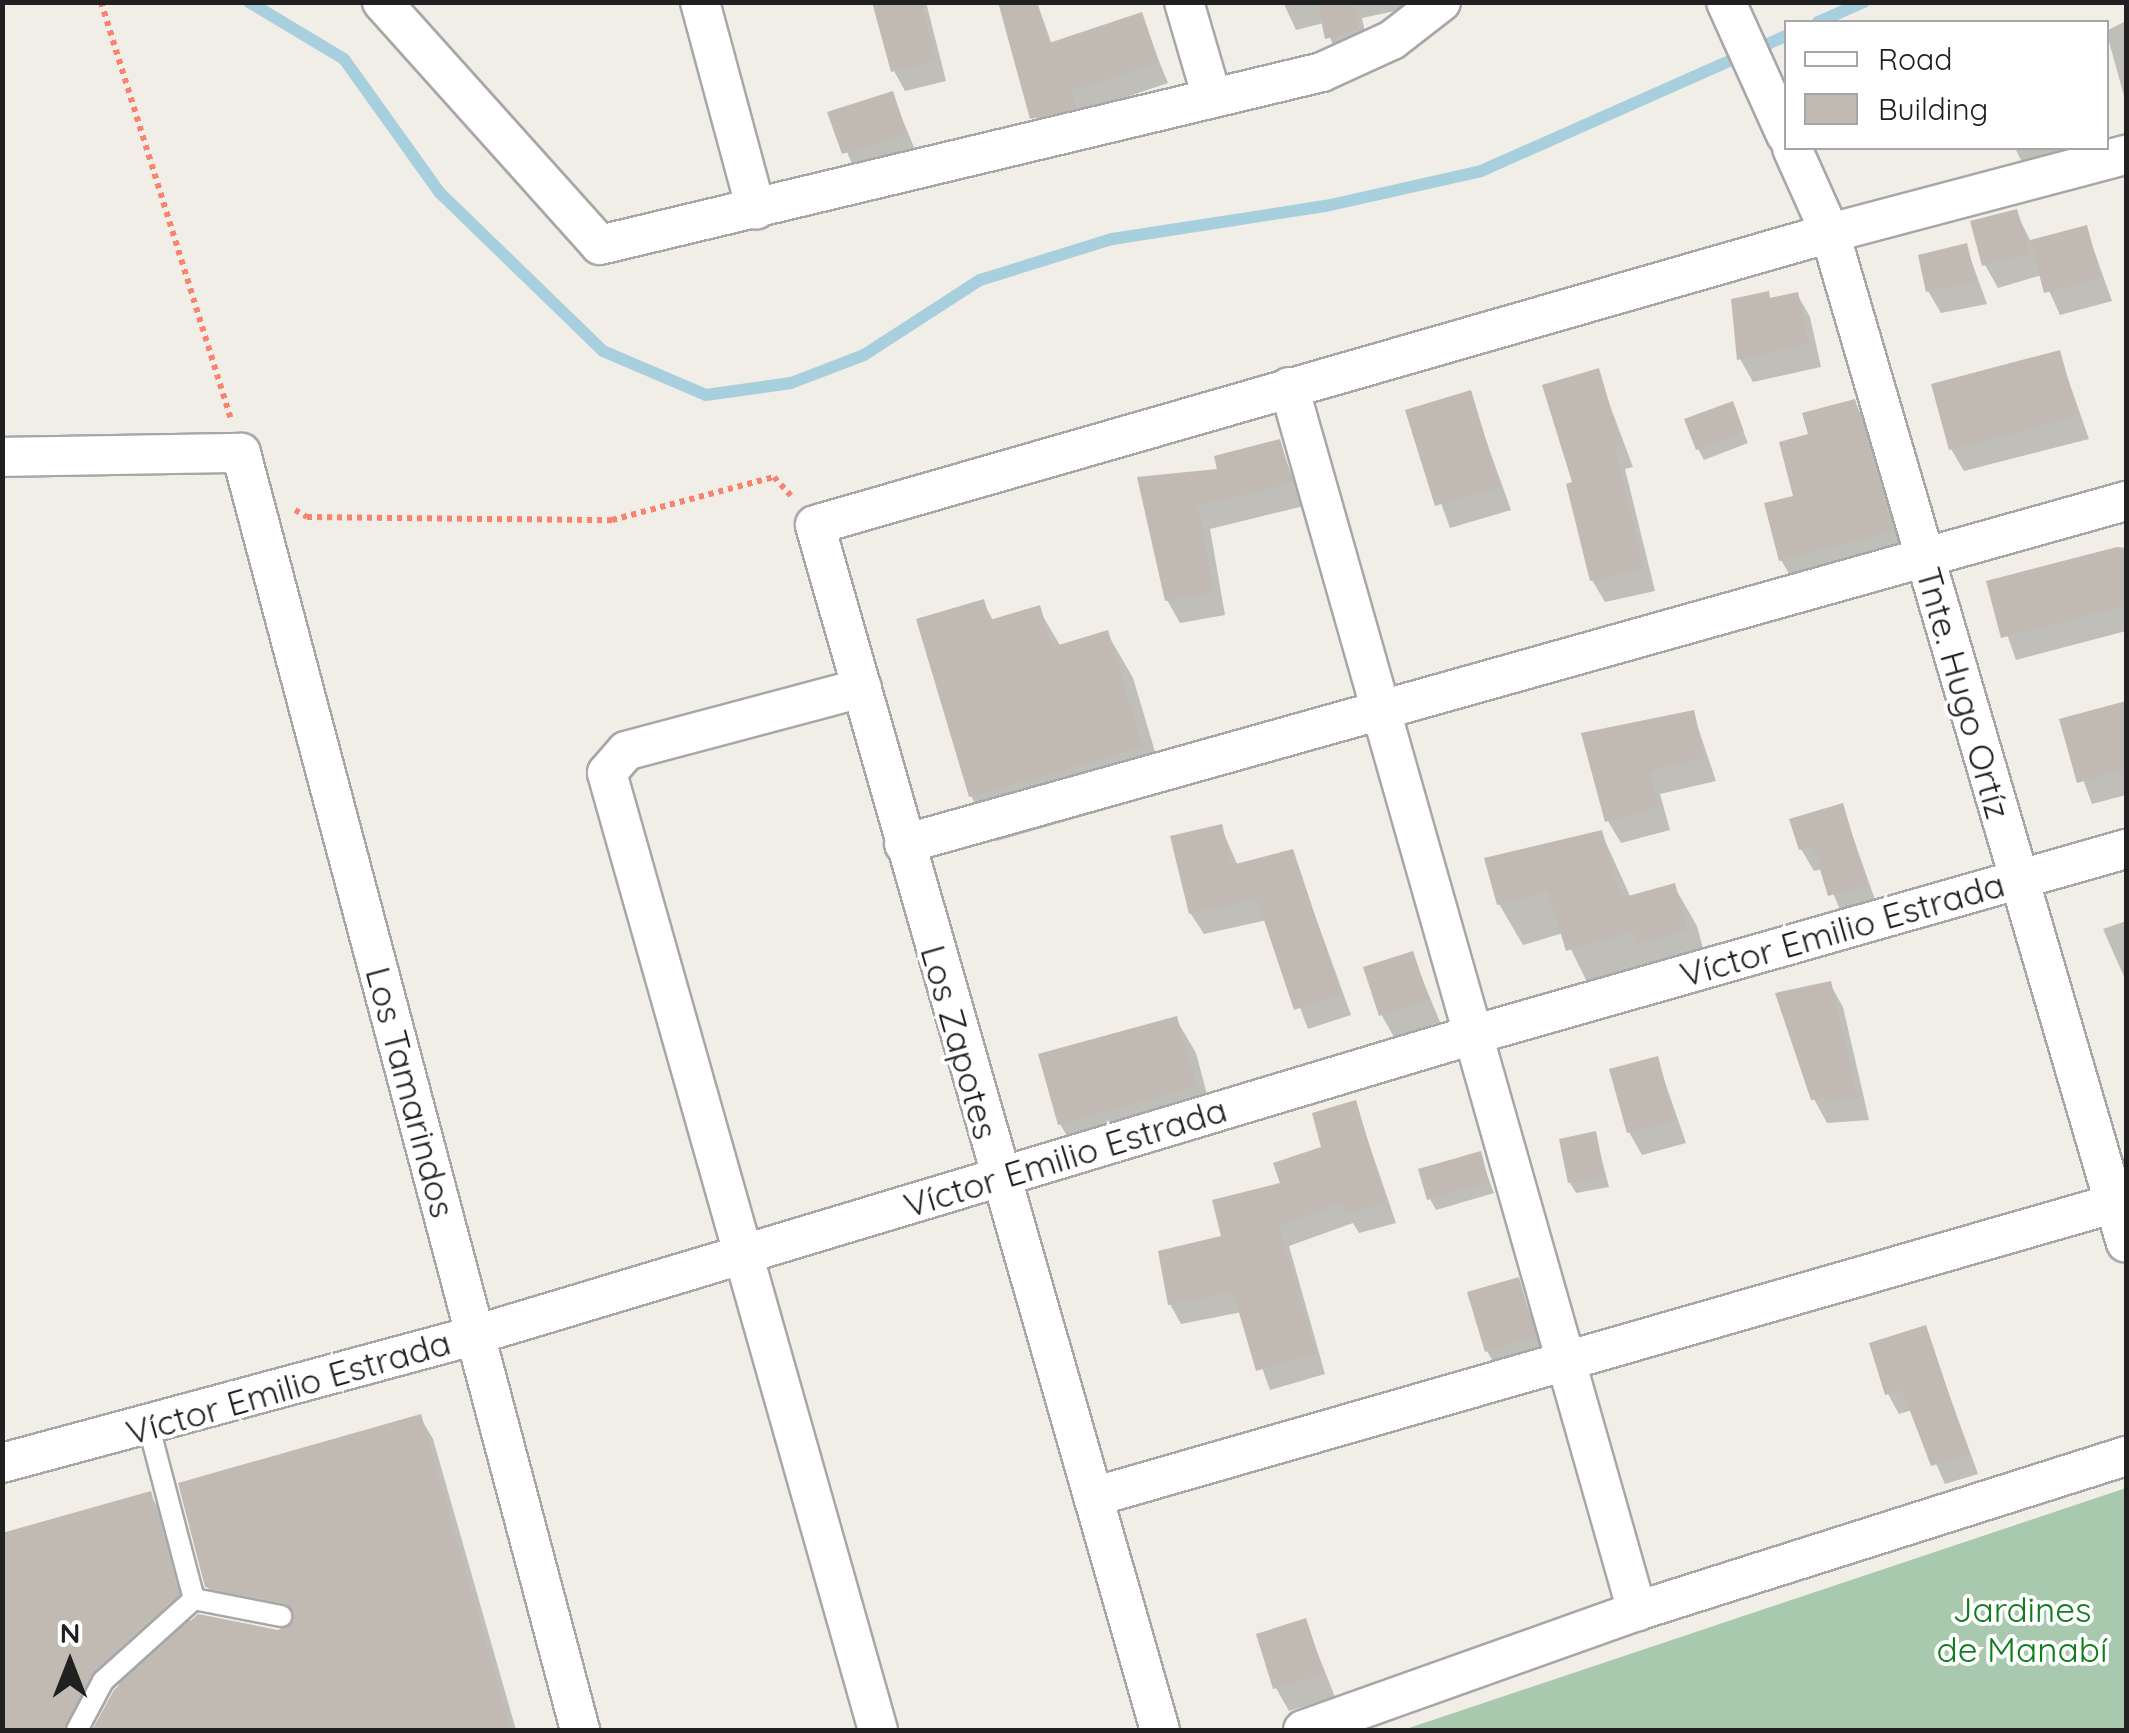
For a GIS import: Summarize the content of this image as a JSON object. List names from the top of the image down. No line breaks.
{"streets":{"street":["Tnte. Hugo Ortíz","Víctor Emilio Estrada","Los Zapotes","Los Tamarindos"]},"crossings":[["Tnte. Hugo Ortíz","Víctor Emilio Estrada"],["Víctor Emilio Estrada","Los Zapotes"],["Víctor Emilio Estrada","Los Tamarindos"]],"parks":["Jardines de Manabí"],"legend":["Road","Building"],"north":"top"}
